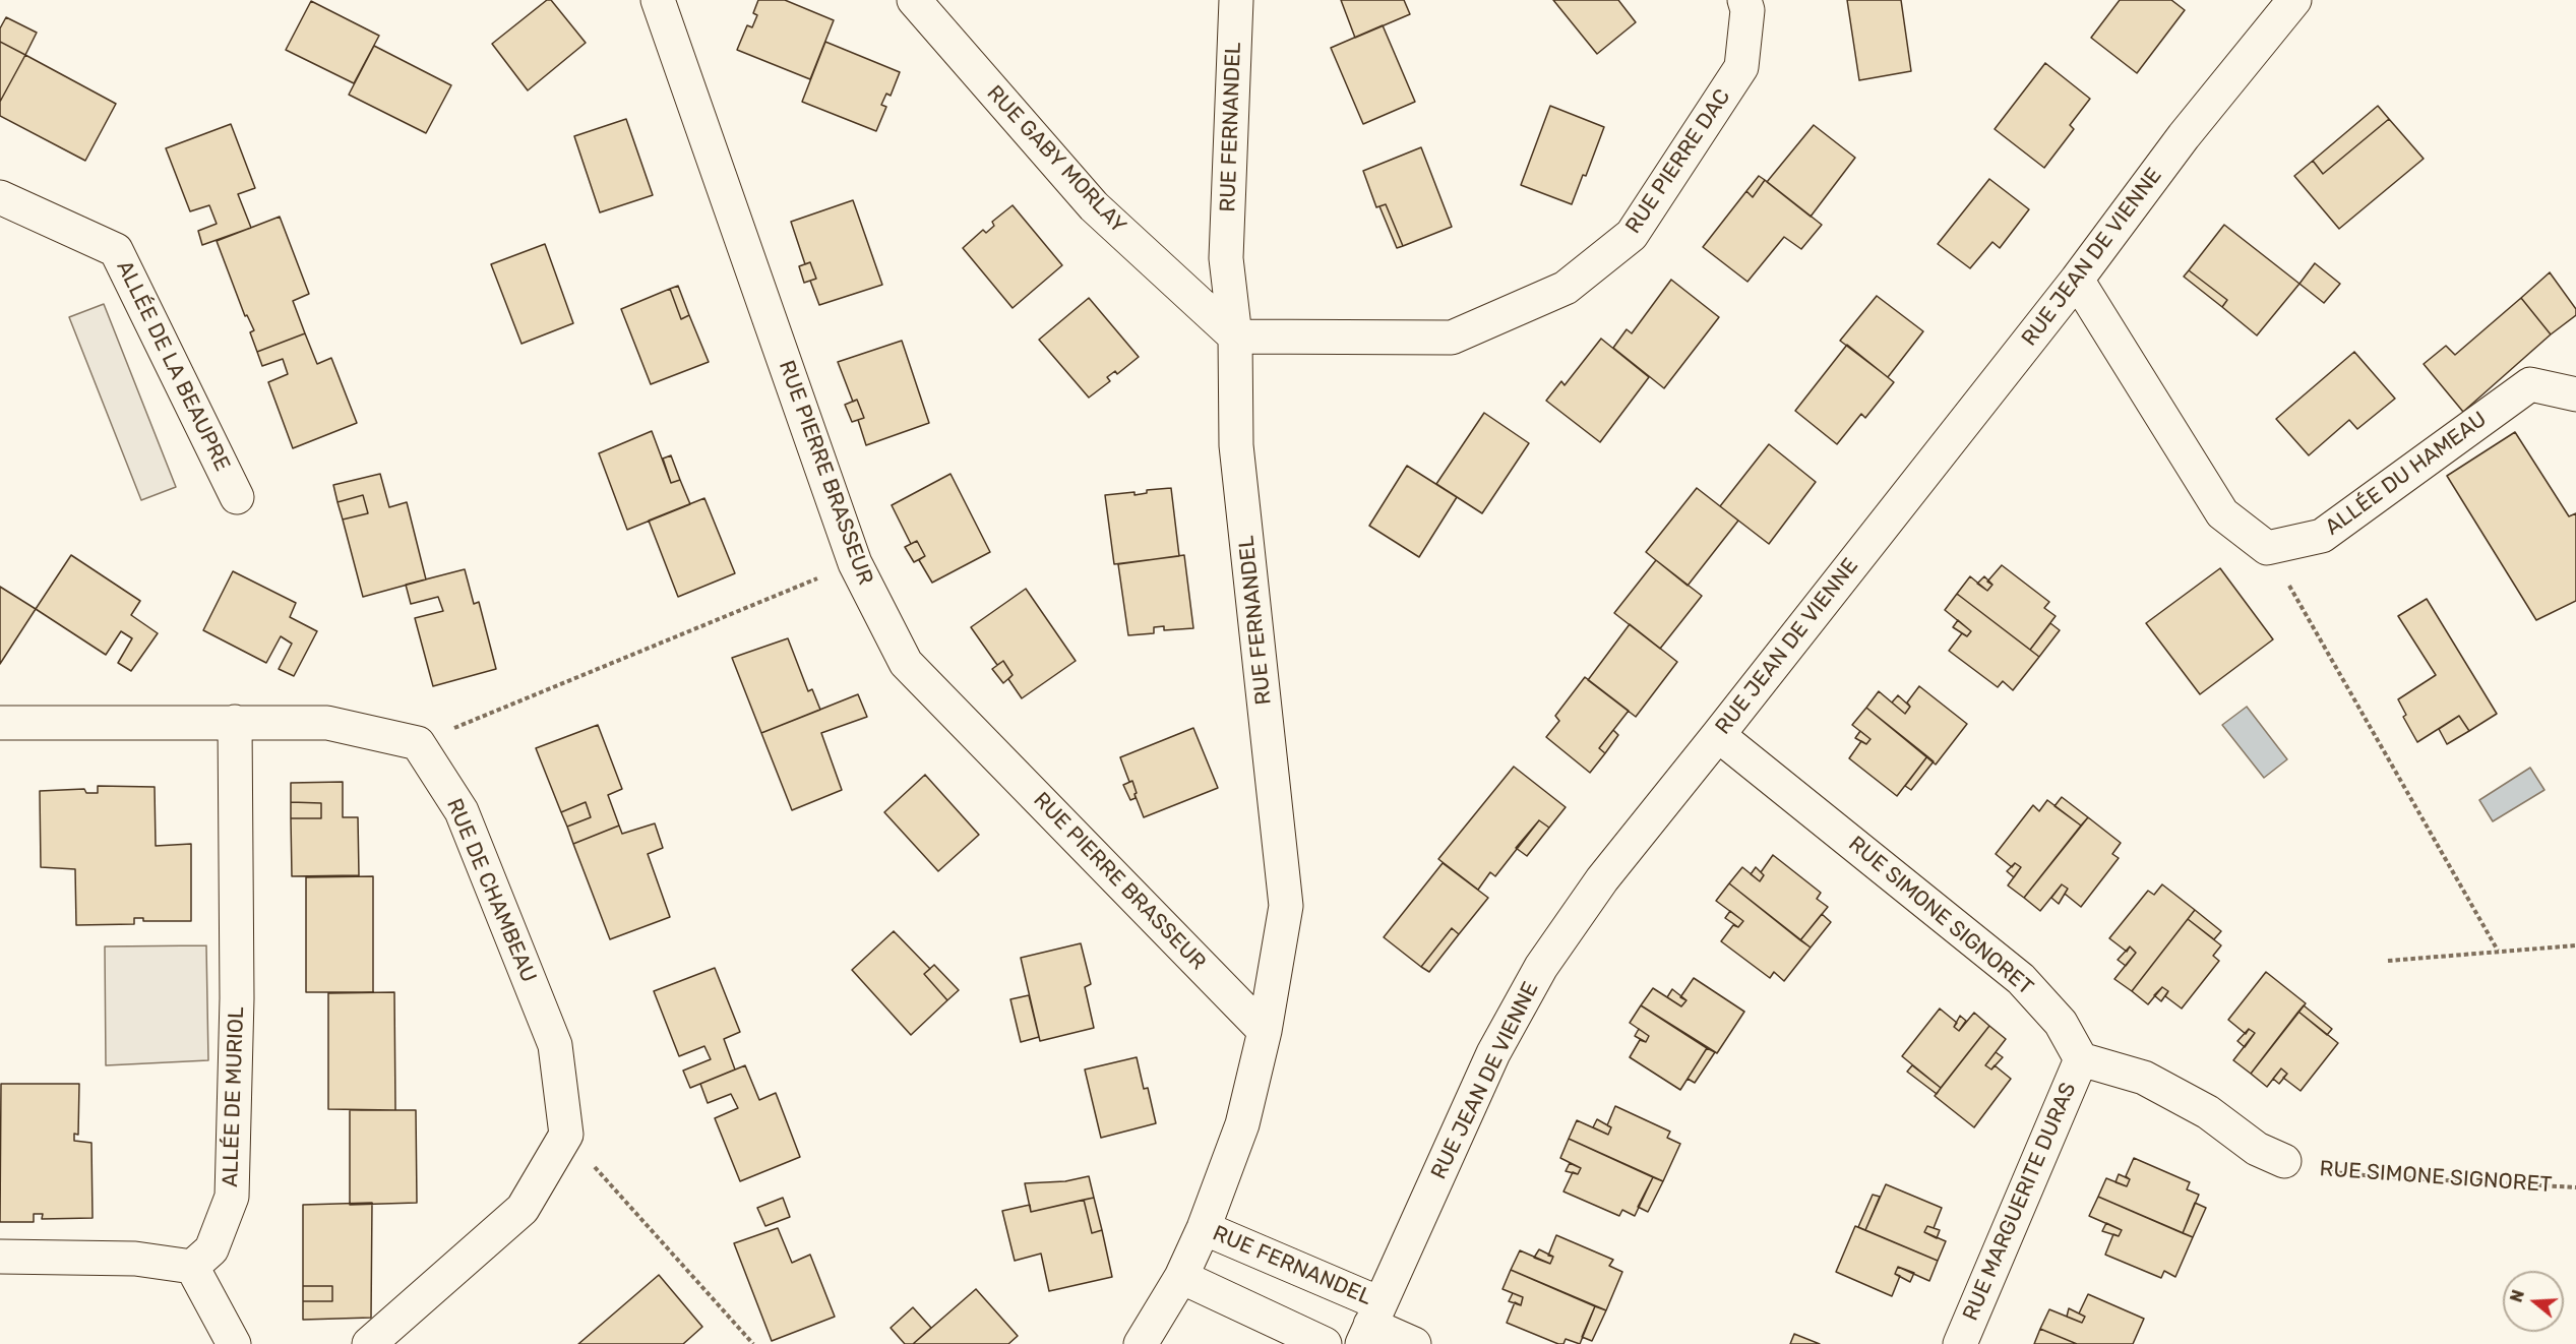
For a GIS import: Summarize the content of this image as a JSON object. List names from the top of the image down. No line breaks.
{"streets":{"street":["RUE FERNANDEL","RUE GABY MORLAY","RUE PIERRE DAC","RUE JEAN DE VIENNE","ALLÉE DE LA BEAUPRE","RUE PIERRE BRASSEUR","ALLÉE DU HAMEAU","RUE DE CHAMBEAU","RUE SIMONE SIGNORET","ALLÉE DE MURIOL","RUE MARGUERITE DURAS"]},"crossings":[["RUE FERNANDEL","RUE GABY MORLAY"],["RUE FERNANDEL","RUE PIERRE DAC"],["RUE FERNANDEL","RUE JEAN DE VIENNE"],["RUE FERNANDEL","RUE PIERRE BRASSEUR"],["RUE GABY MORLAY","RUE PIERRE DAC"],["RUE JEAN DE VIENNE","RUE SIMONE SIGNORET"],["RUE SIMONE SIGNORET","RUE MARGUERITE DURAS"]],"north":"left"}
